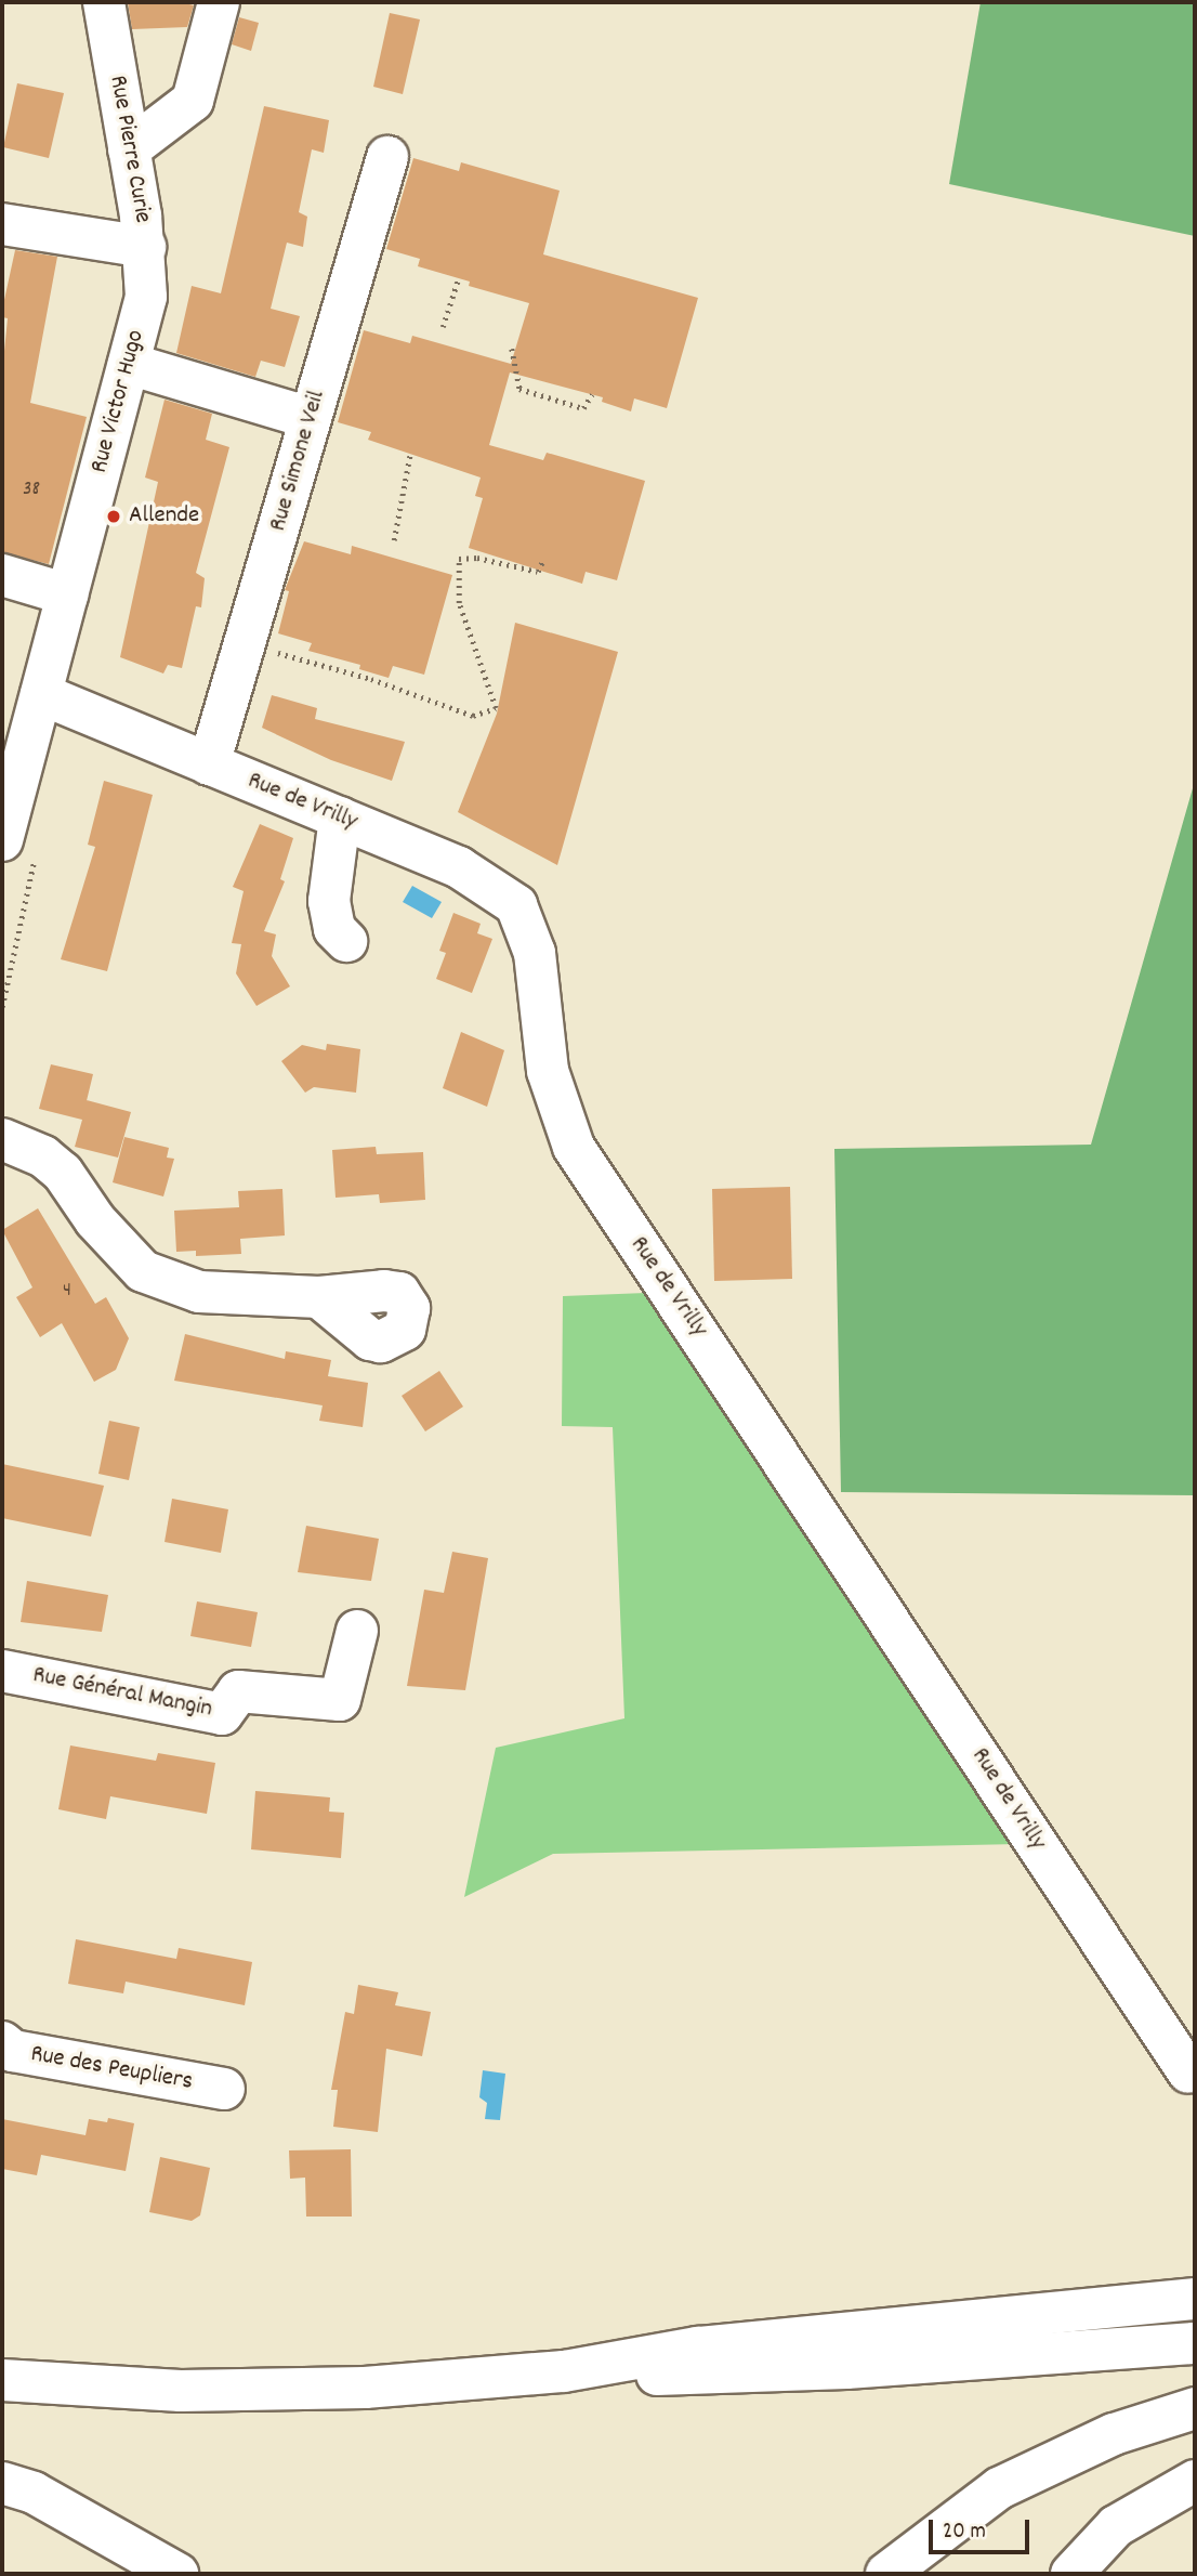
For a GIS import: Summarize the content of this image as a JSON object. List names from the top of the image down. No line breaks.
{"streets":{"main road":["Rue Pierre Curie","Rue Victor Hugo","Rue Simone Veil","Rue de Vrilly","Rue Général Mangin","Rue des Peupliers"]},"crossings":[["Rue Pierre Curie","Rue Victor Hugo"],["Rue Victor Hugo","Rue de Vrilly"],["Rue Simone Veil","Rue de Vrilly"]],"places":["Allende"],"house_numbers":["38","4"],"scale_bar":"20 m"}
